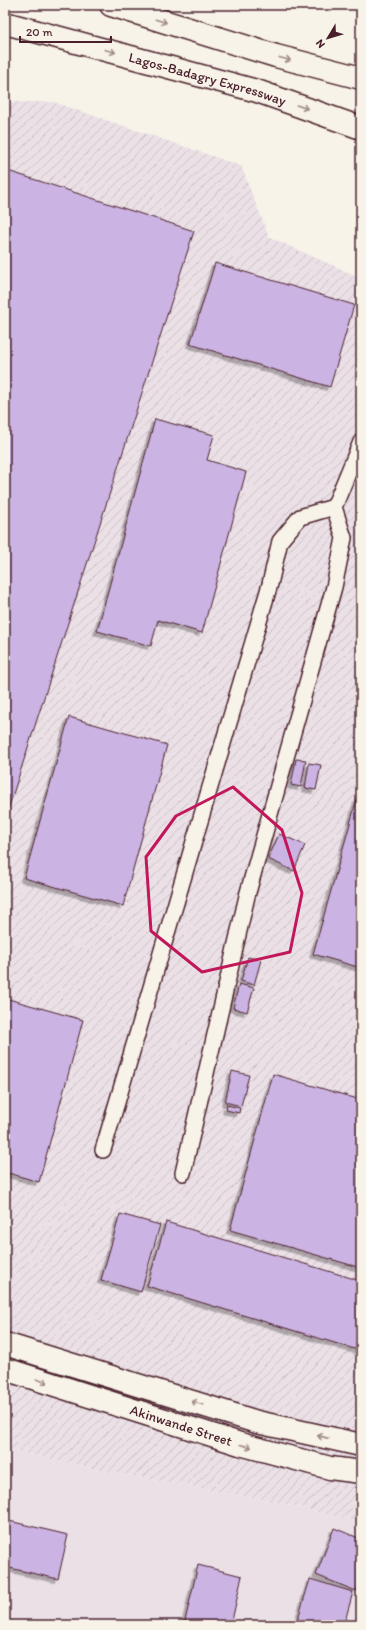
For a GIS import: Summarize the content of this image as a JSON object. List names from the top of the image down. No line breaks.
{"streets":{"main road":["Lagos-Badagry Expressway","Akinwande Street"]},"scale_bar":"20 m","north":"bottom left"}
